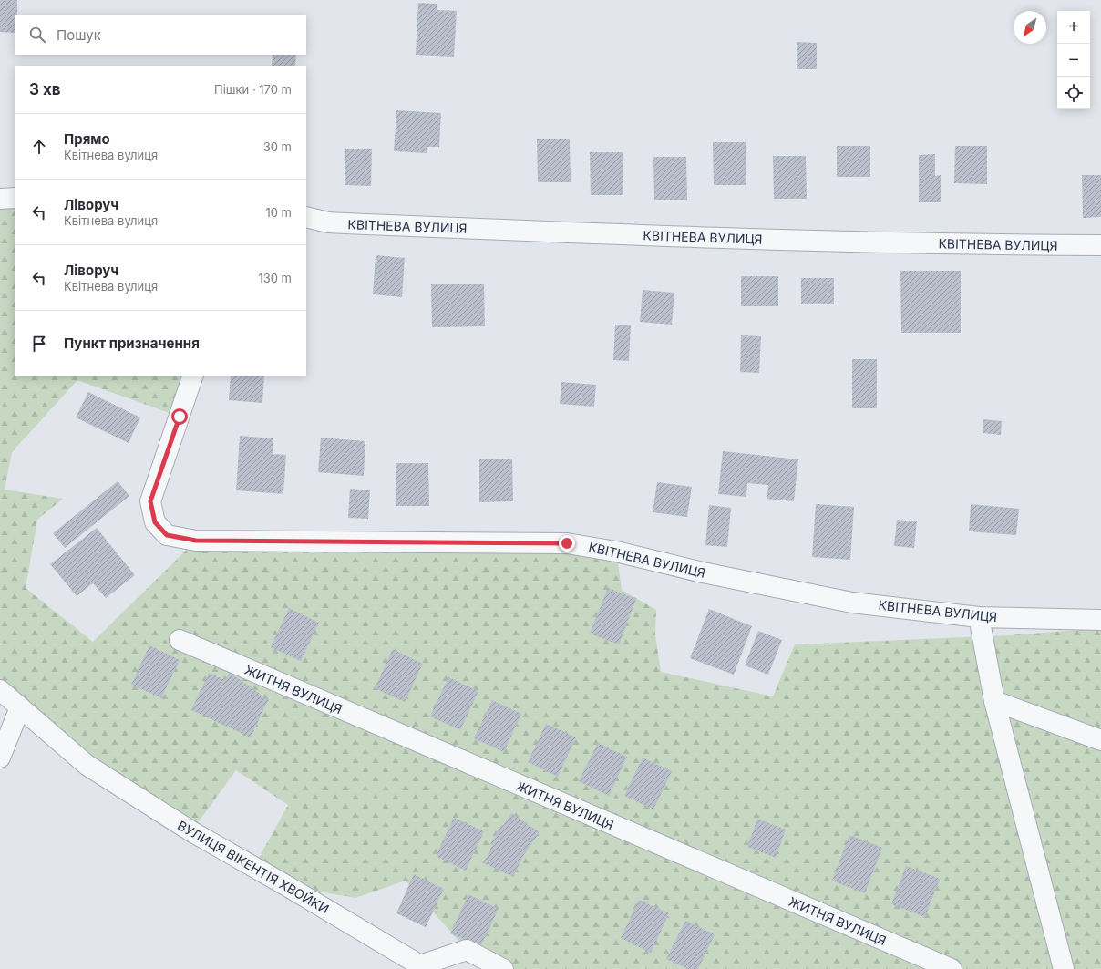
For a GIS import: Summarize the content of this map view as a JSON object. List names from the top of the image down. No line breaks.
{"streets":{"street":["КВІТНЕВА ВУЛИЦЯ","ЖИТНЯ ВУЛИЦЯ","ВУЛИЦЯ ВІКЕНТІЯ ХВОЙКИ"]},"north":"bottom left","page":{"map_buttons":["+","−"],"search":"Пошук","heading":["3 хв","Пішки · 170 m"],"list":[["Прямо","Квітнева вулиця","30 m"],["Ліворуч","Квітнева вулиця","10 m"],["Ліворуч","Квітнева вулиця","130 m"],"Пункт призначення"]}}
